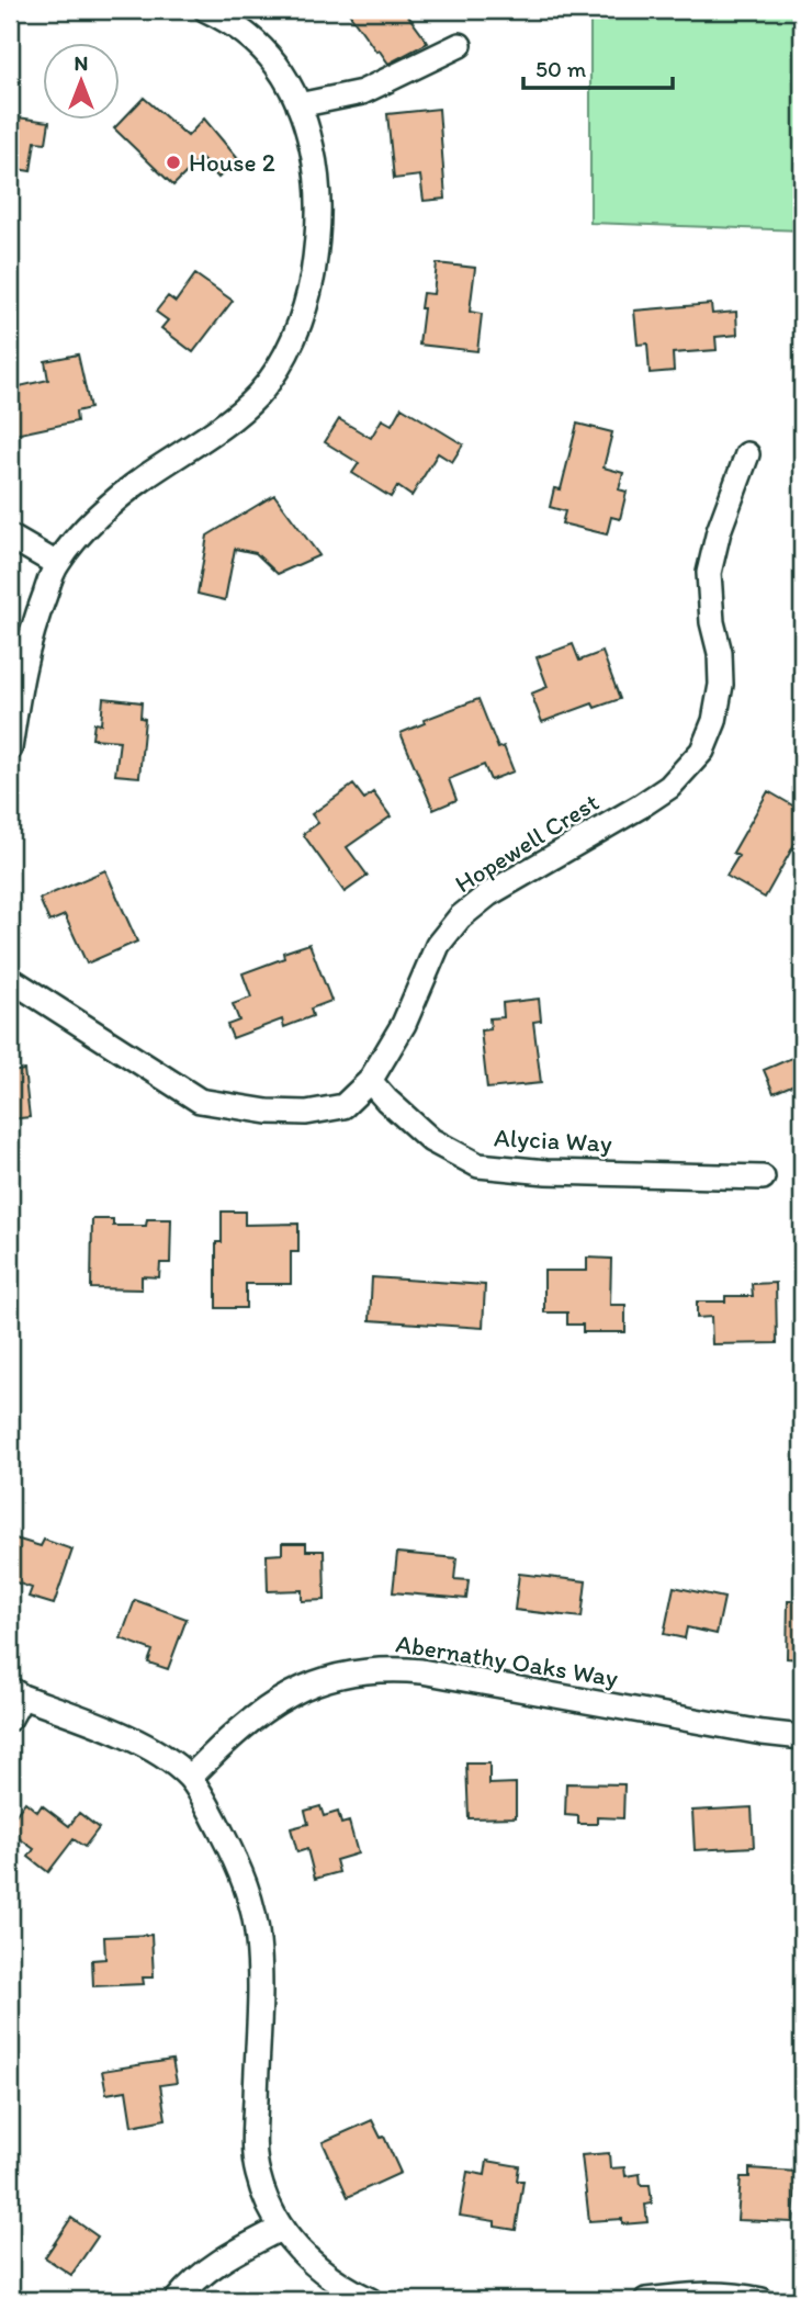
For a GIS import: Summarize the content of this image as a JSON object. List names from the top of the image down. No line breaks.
{"streets":{"street":["Hopewell Crest","Alycia Way","Abernathy Oaks Way"]},"crossings":[["Hopewell Crest","Alycia Way"]],"places":["House 2"],"scale_bar":"50 m","north":"top"}
